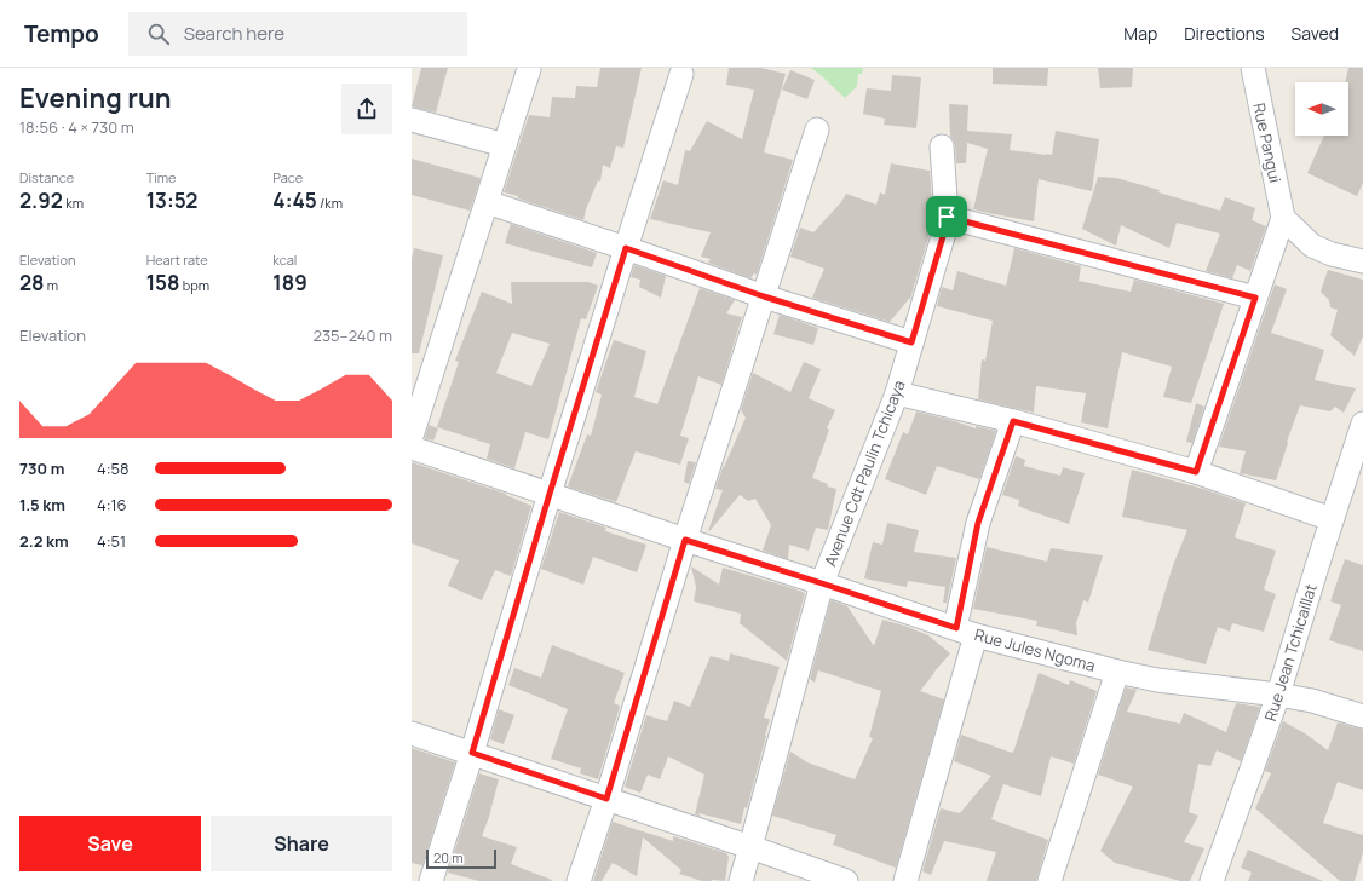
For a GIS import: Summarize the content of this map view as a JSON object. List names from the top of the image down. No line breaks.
{"streets":{"street":["Rue Pangui","Avenue Cdt Paulin Tchicaya","Rue Jules Ngoma","Rue Jean Tchicaillat"]},"crossings":[["Avenue Cdt Paulin Tchicaya","Rue Jules Ngoma"],["Rue Jules Ngoma","Rue Jean Tchicaillat"]],"scale_bar":"20 m","north":"left","page":{"header":"Tempo","search":"Search here","nav":["Map","Directions","Saved"],"heading":["Evening run","18:56 · 4 × 730 m"],"stats":[["Distance","2.92 km"],["Time","13:52"],["Pace","4:45 /km"],["Elevation","28 m"],["Heart rate","158 bpm"],["kcal","189"]],"chart":["Elevation","235–240 m"],"list":[{"name":"730 m","note":"4:58"},{"name":"1.5 km","note":"4:16"},{"name":"2.2 km","note":"4:51"}],"buttons":["Save","Share"],"scale":"20 m"}}
